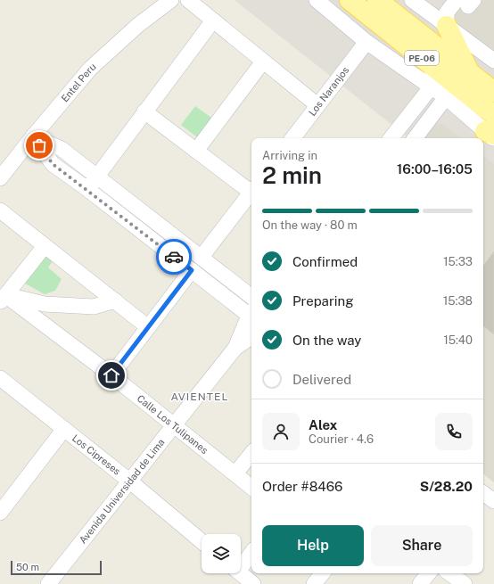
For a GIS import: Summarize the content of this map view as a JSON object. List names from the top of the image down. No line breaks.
{"streets":{"main road":["PE-06"],"street":["Entel Peru","Los Naranjos","Calle Los Tulipanes","Los Cipreses","Avenida Universidad de Lima"]},"crossings":[["Calle Los Tulipanes","Avenida Universidad de Lima"],["Los Cipreses","Avenida Universidad de Lima"]],"districts":["AVIENTEL"],"scale_bar":"50 m","page":{"heading":["2 min","Arriving in","16:00–16:05"],"panel":["Alex","Courier · 4.6","Order #8466","S/28.20"],"bar":"On the way · 80 m","list":[["Confirmed","15:33"],["Preparing","15:38"],["On the way","15:40"],"Delivered"],"buttons":["Help","Share"],"scale":"50 m"}}
